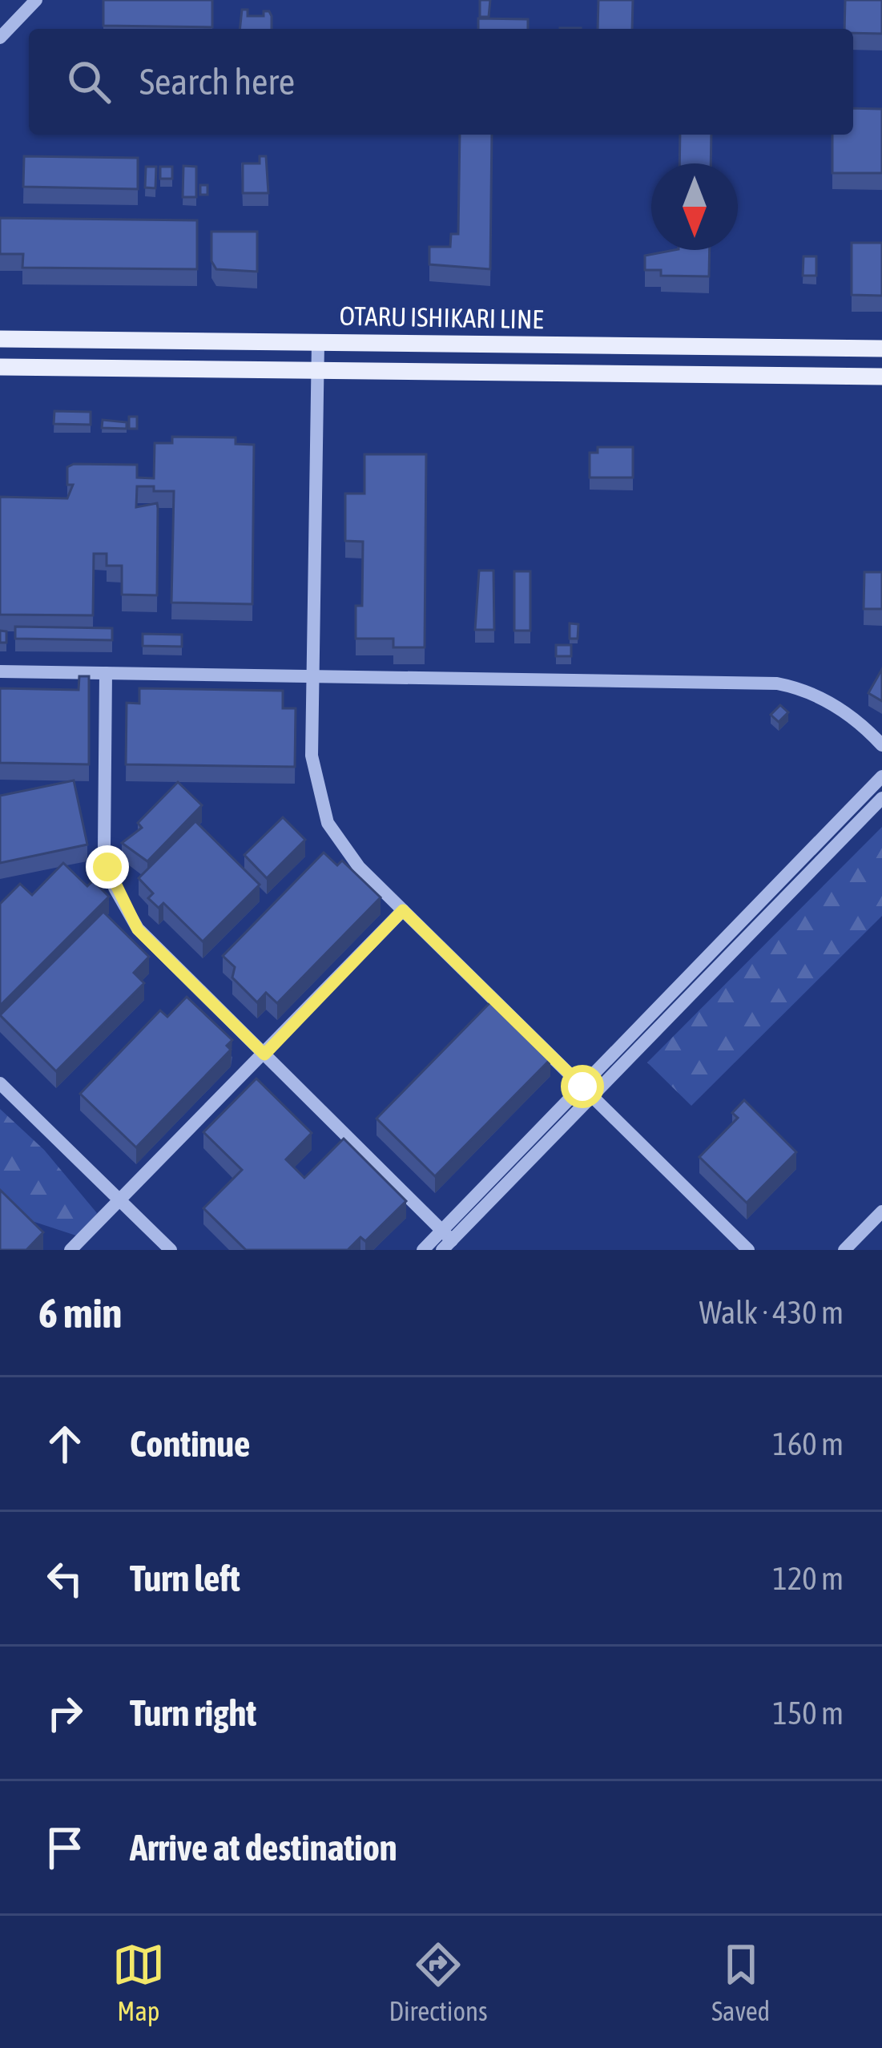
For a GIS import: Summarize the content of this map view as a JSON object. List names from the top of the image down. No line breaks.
{"streets":{"main road":["OTARU ISHIKARI LINE"]},"north":"bottom","page":{"search":"Search here","heading":["6 min","Walk · 430 m"],"list":[["Continue","160 m"],["Turn left","120 m"],["Turn right","150 m"],"Arrive at destination"],"nav":["Map","Directions","Saved"]}}
